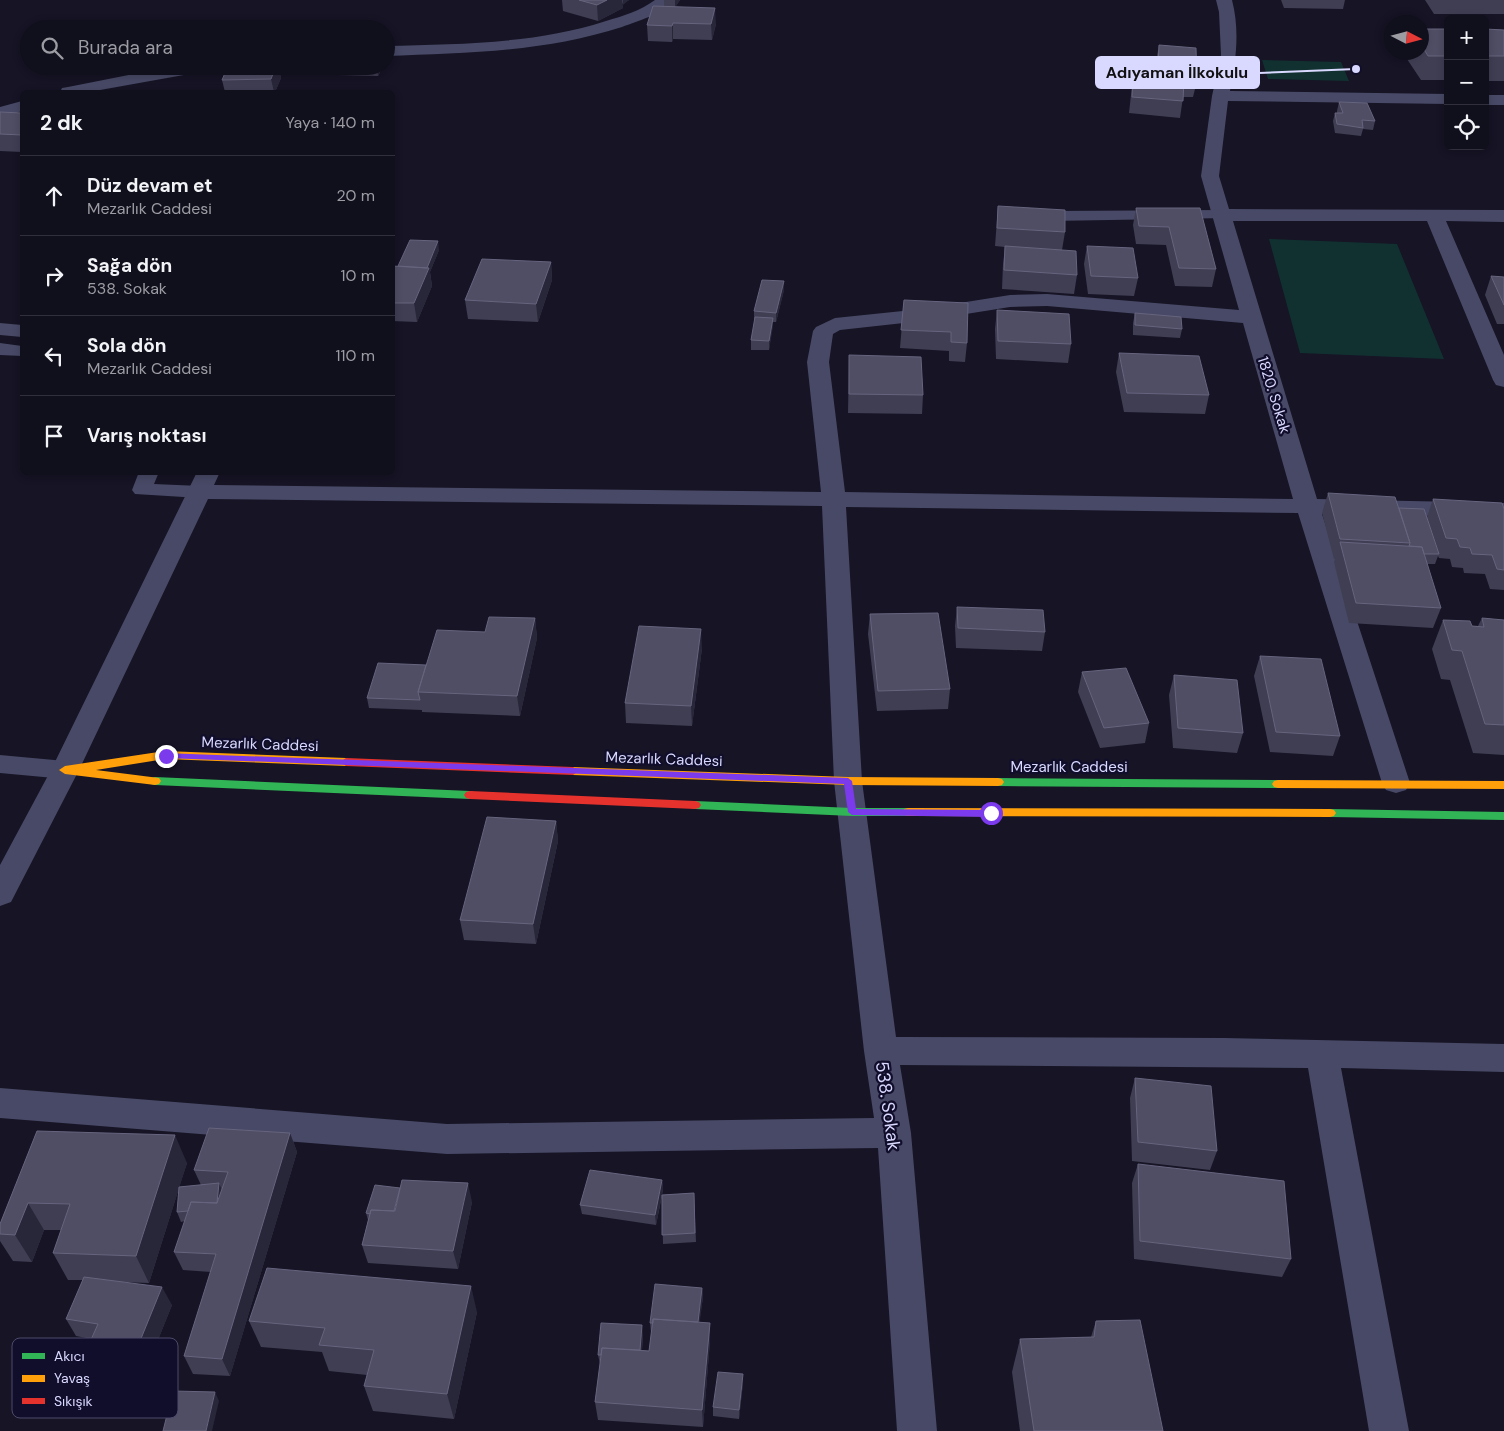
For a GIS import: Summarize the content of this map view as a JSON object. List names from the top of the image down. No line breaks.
{"streets":{"street":["1820. Sokak","Mezarlık Caddesi","538. Sokak"]},"crossings":[["1820. Sokak","Mezarlık Caddesi"],["1820. Sokak","538. Sokak"],["Mezarlık Caddesi","538. Sokak"]],"places":["Adıyaman İlkokulu"],"legend":["Akıcı","Yavaş","Sıkışık"],"north":"right","page":{"map_buttons":["+","−"],"search":"Burada ara","heading":["2 dk","Yaya · 140 m"],"list":[["Düz devam et","Mezarlık Caddesi","20 m"],["Sağa dön","538. Sokak","10 m"],["Sola dön","Mezarlık Caddesi","110 m"],"Varış noktası"]}}
